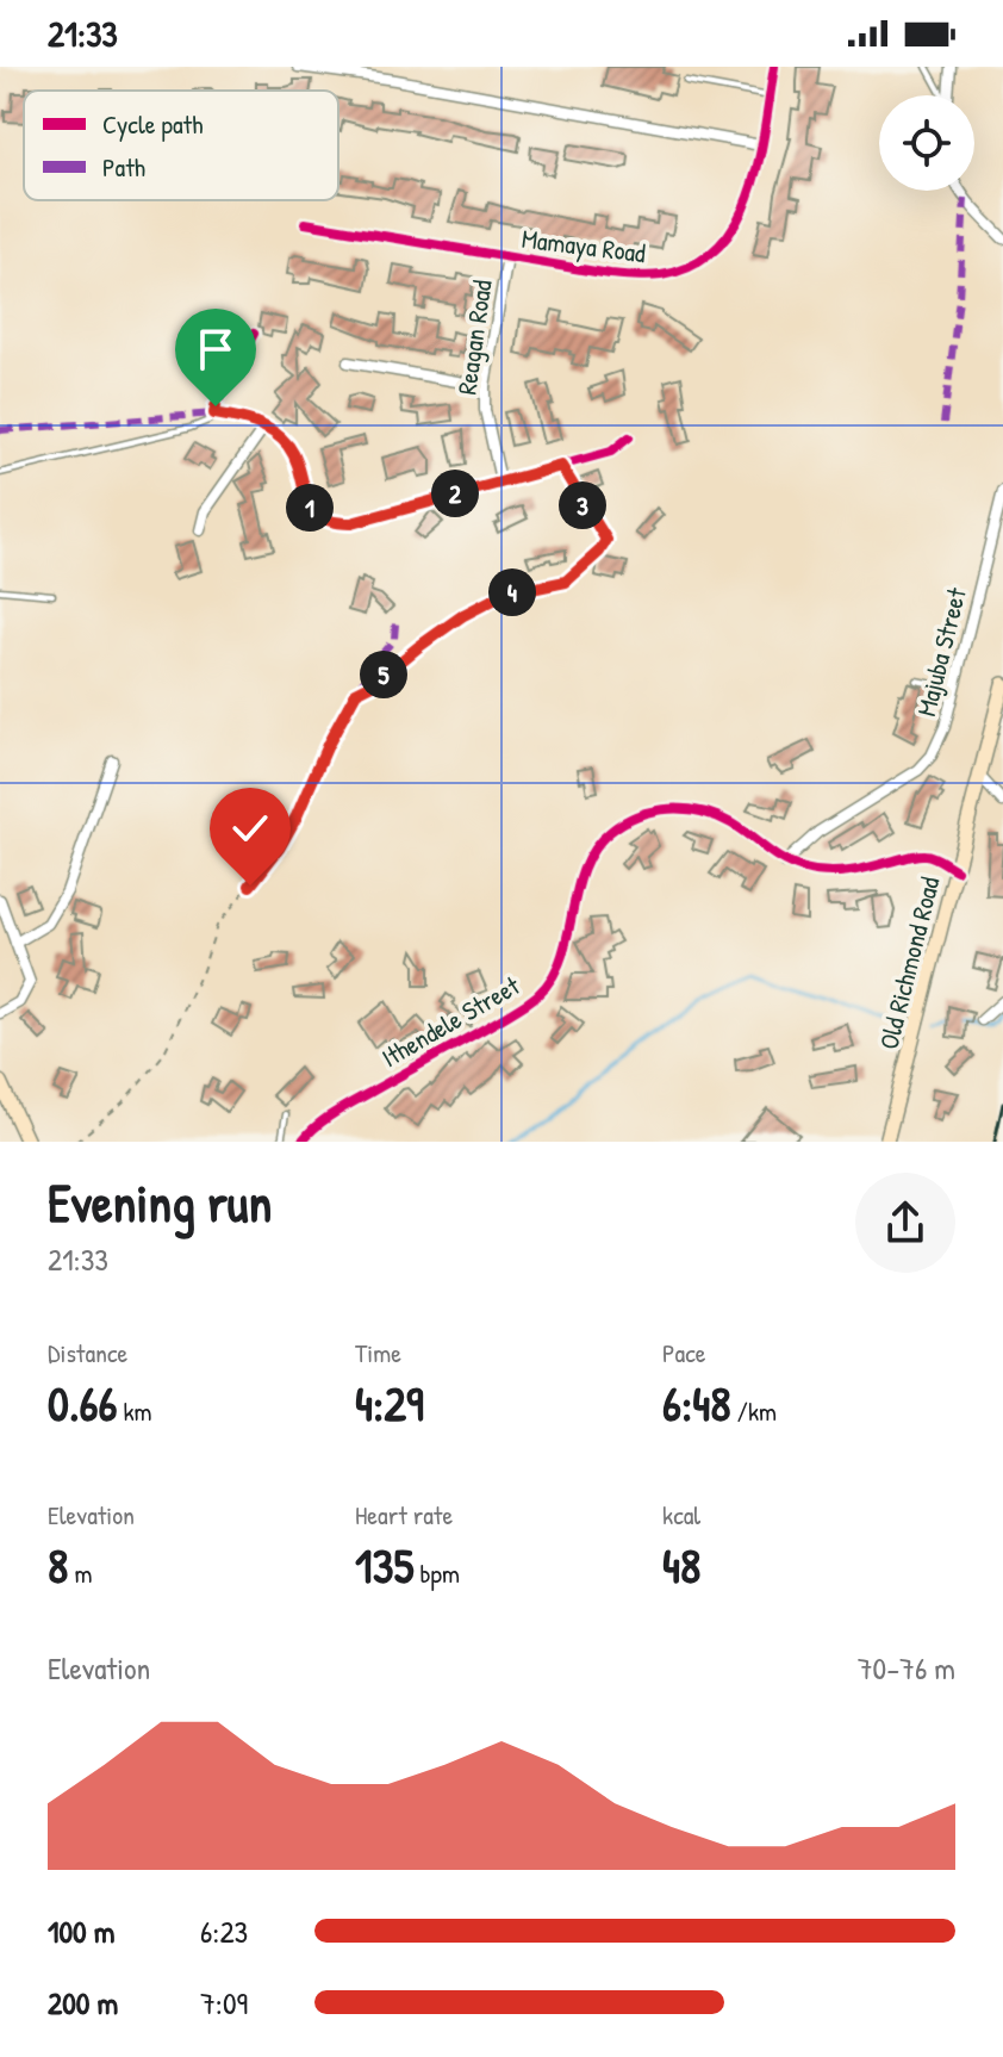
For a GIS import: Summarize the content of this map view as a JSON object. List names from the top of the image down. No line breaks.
{"streets":{"street":["Mamaya Road","Reagan Road","Majuba Street","Old Richmond Road","Ithendele Street"]},"crossings":[["Mamaya Road","Reagan Road"],["Majuba Street","Ithendele Street"],["Old Richmond Road","Ithendele Street"]],"legend":["Cycle path","Path"],"page":{"status":"21:33","pins":["2","3","1","4","5"],"heading":["Evening run","21:33"],"stats":[["Distance","0.66 km"],["Time","4:29"],["Pace","6:48 /km"],["Elevation","8 m"],["Heart rate","135 bpm"],["kcal","48"]],"chart":["Elevation","70–76 m"],"list":[{"name":"100 m","note":"6:23"},{"name":"200 m","note":"7:09"}]}}
